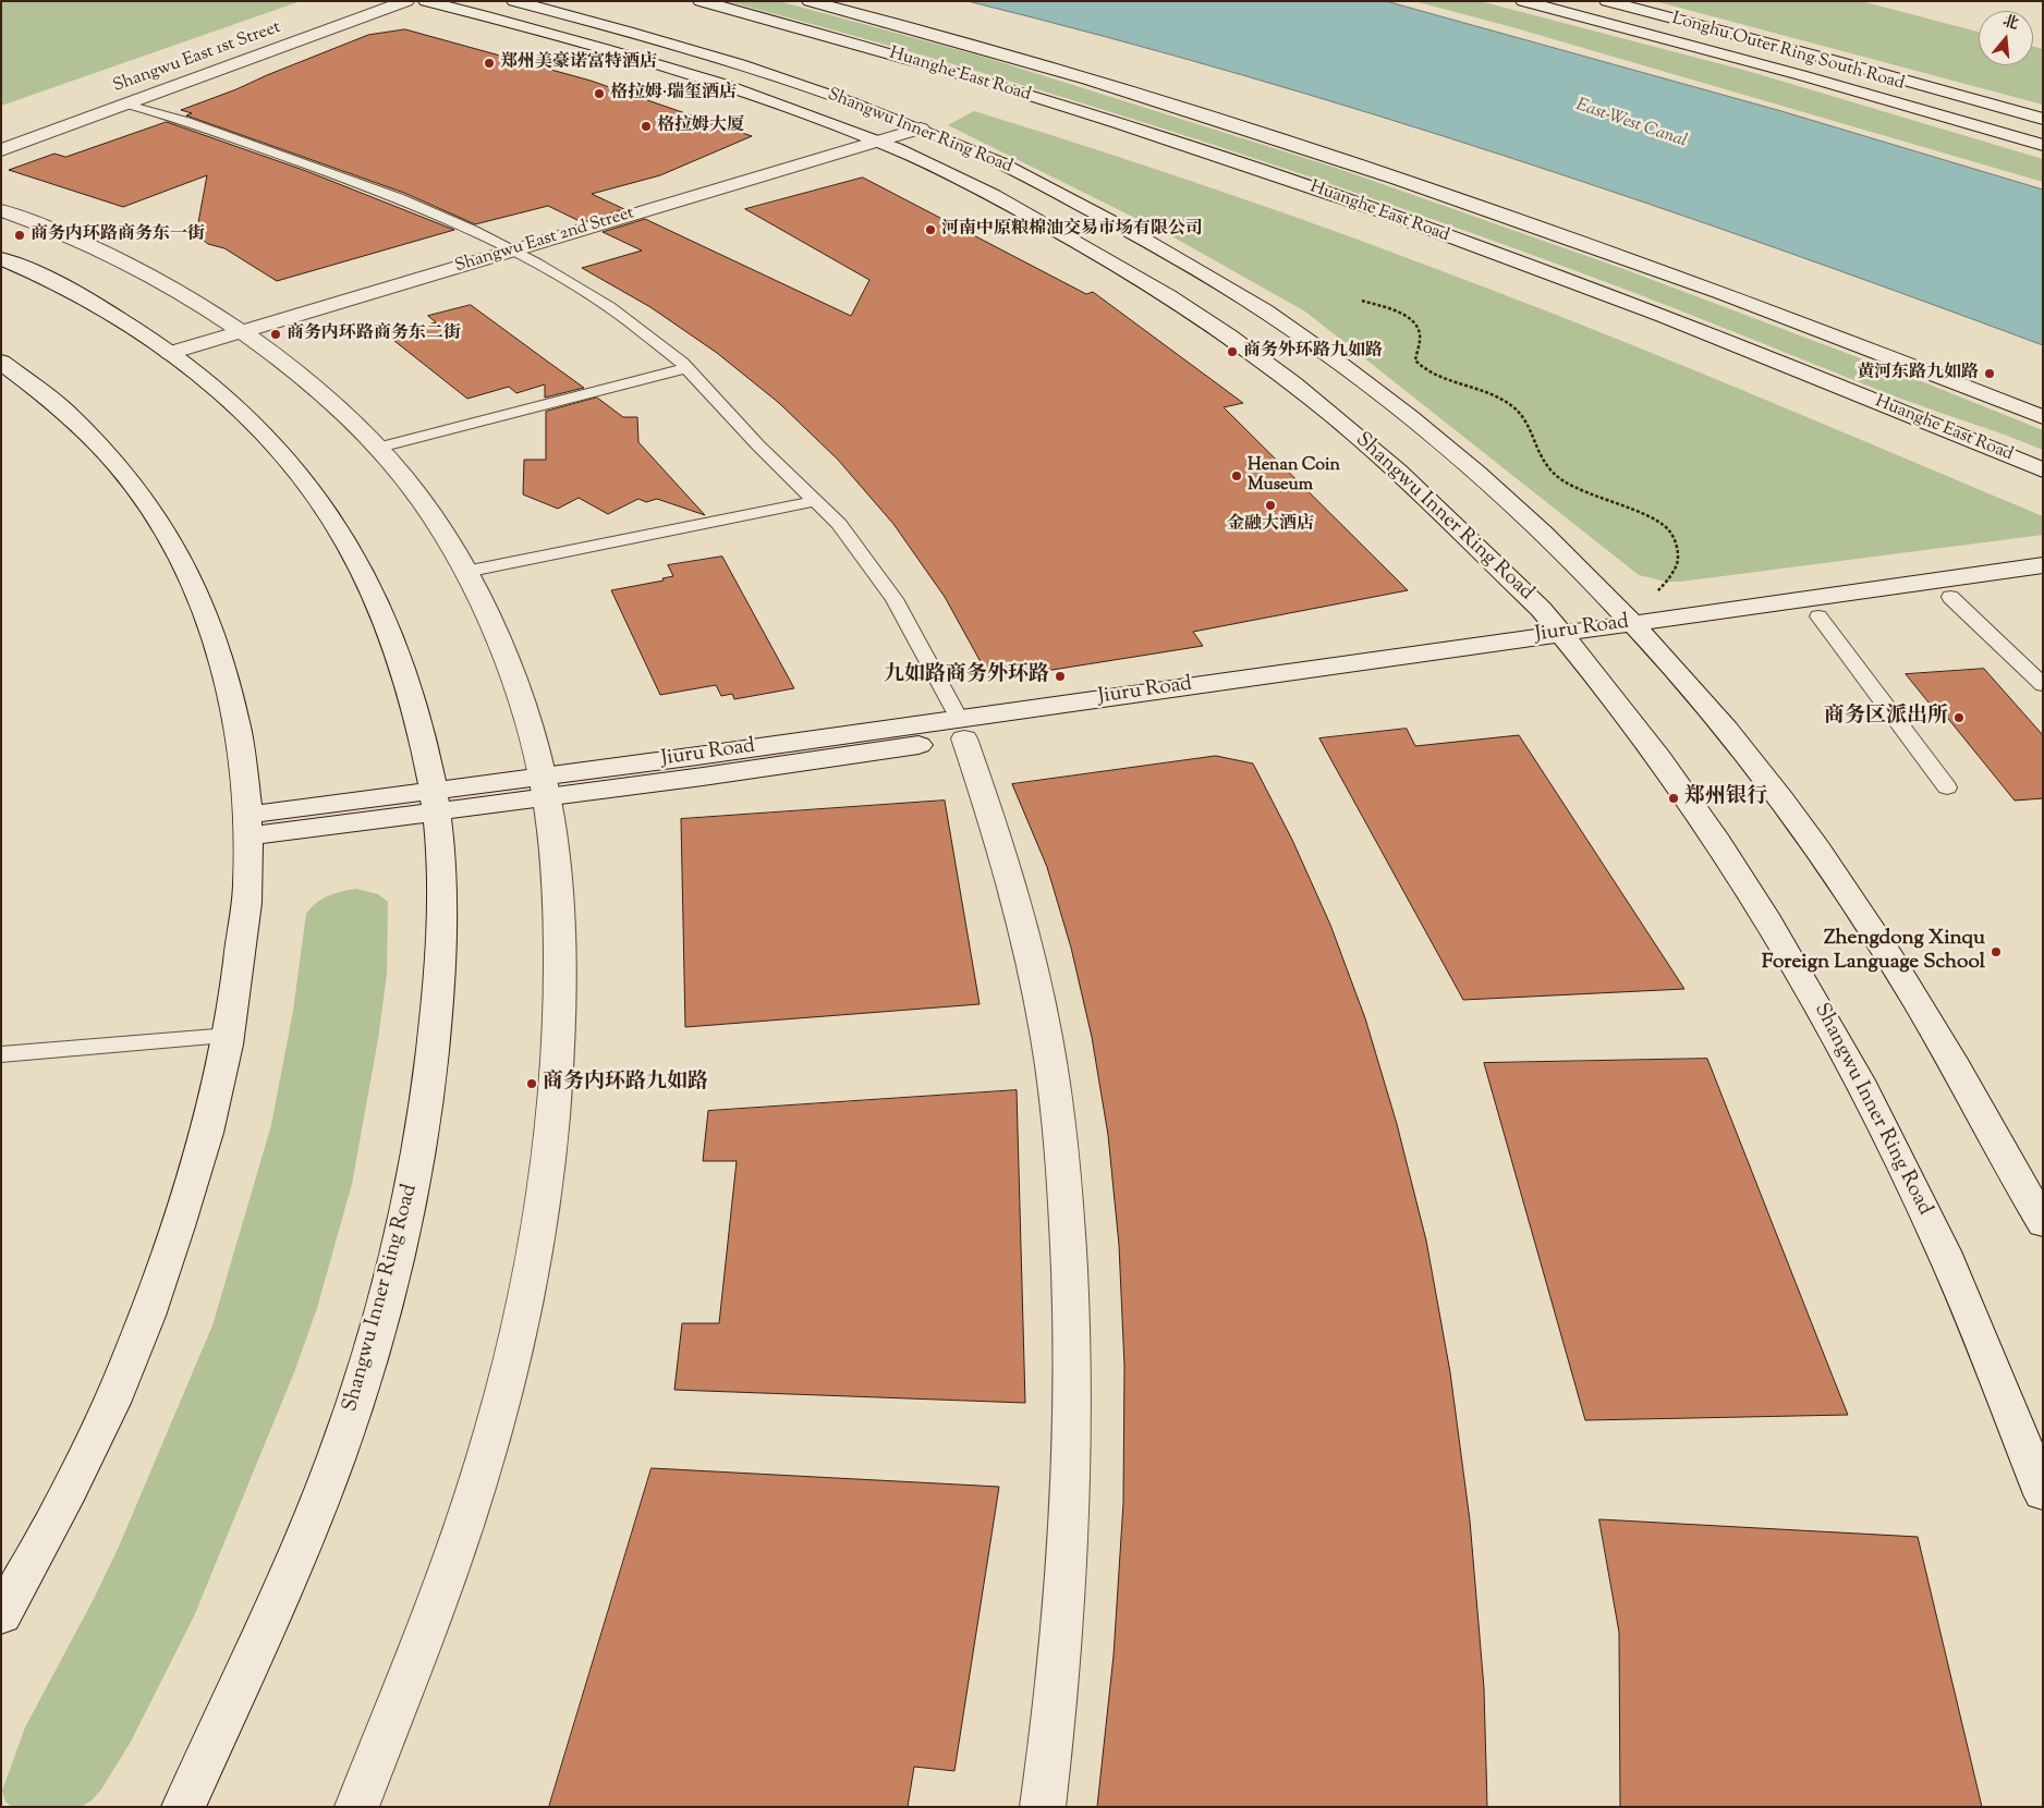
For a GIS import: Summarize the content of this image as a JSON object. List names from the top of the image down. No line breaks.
{"streets":{"street":["Longhu Outer Ring South Road","Shangwu East 1st Street","Huanghe East Road","Shangwu Inner Ring Road","Shangwu East 2nd Street","Jiuru Road"]},"crossings":[["Shangwu Inner Ring Road","Shangwu East 2nd Street"],["Shangwu Inner Ring Road","Jiuru Road"]],"water":["East-West Canal"],"places":["郑州美豪诺富特酒店","格拉姆·瑞玺酒店","格拉姆大厦","河南中原粮棉油交易市场有限公司","商务内环路商务东一街","商务内环路商务东二街","商务外环路九如路","黄河东路九如路","Henan Coin Museum","金融大酒店","九如路商务外环路","商务区派出所","郑州银行","Zhengdong Xinqu Foreign Language School","商务内环路九如路"],"north":"top"}
